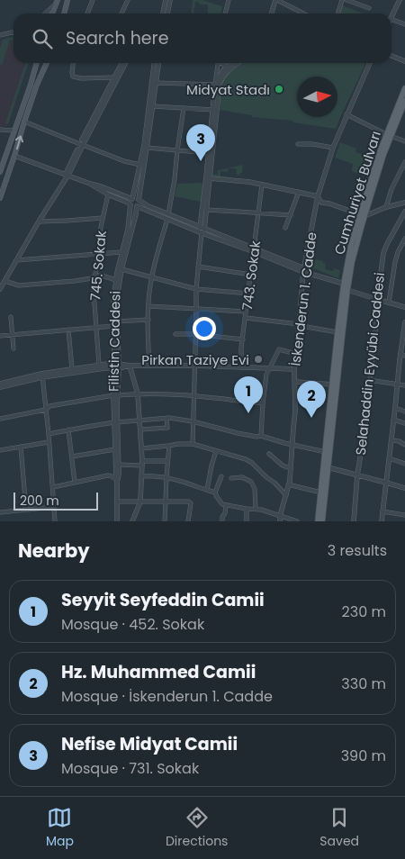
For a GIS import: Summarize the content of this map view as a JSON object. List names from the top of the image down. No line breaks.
{"streets":{"main road":["Cumhuriyet Bulvarı"],"street":["745. Sokak","743. Sokak","İskenderun 1. Cadde","Filistin Caddesi","Selahaddin Eyyübi Caddesi"]},"places":["Midyat Stadı","Pirkan Taziye Evi"],"scale_bar":"200 m","north":"right","page":{"search":"Search here","pins":["3","1","2"],"scale":"200 m","heading":["Nearby","3 results"],"list":[{"mark":"1","name":"Seyyit Seyfeddin Camii","note":"Mosque · 452. Sokak","value":"230 m"},{"mark":"2","name":"Hz. Muhammed Camii","note":"Mosque · İskenderun 1. Cadde","value":"330 m"},{"mark":"3","name":"Nefise Midyat Camii","note":"Mosque · 731. Sokak","value":"390 m"}],"nav":["Map","Directions","Saved"]}}
